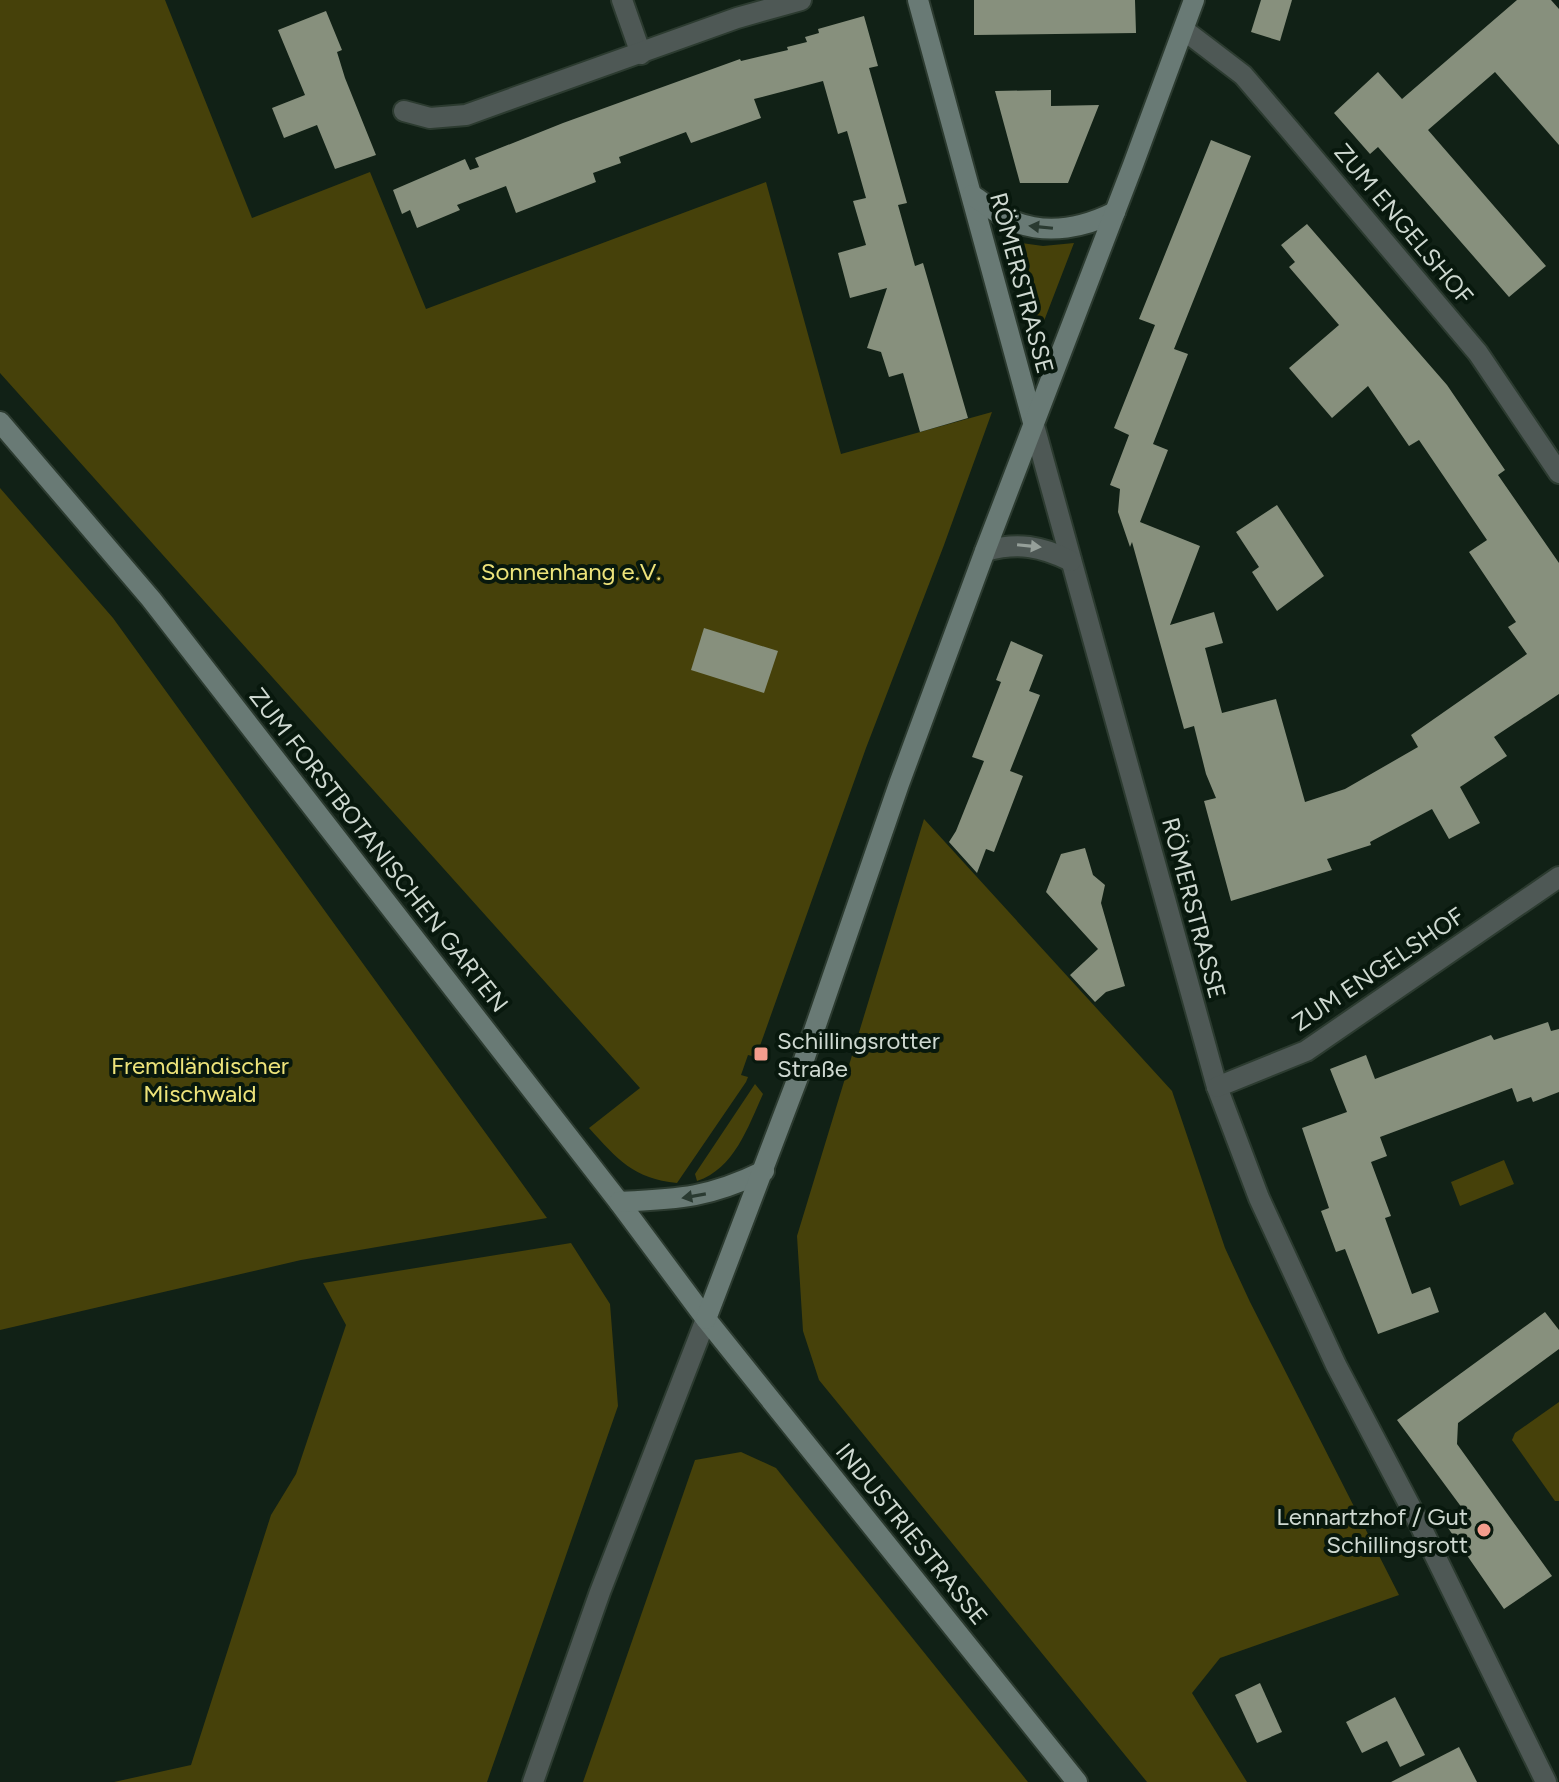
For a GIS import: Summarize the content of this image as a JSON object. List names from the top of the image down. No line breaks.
{"streets":{"street":["ZUM ENGELSHOF","RÖMERSTRASSE","ZUM FORSTBOTANISCHEN GARTEN","INDUSTRIESTRASSE"]},"crossings":[["ZUM ENGELSHOF","RÖMERSTRASSE"],["ZUM FORSTBOTANISCHEN GARTEN","INDUSTRIESTRASSE"]],"parks":["Sonnenhang e.V.","Fremdländischer Mischwald"],"places":{"transit":["Schillingsrotter Straße"],"other":["Lennartzhof / Gut Schillingsrott"]}}
